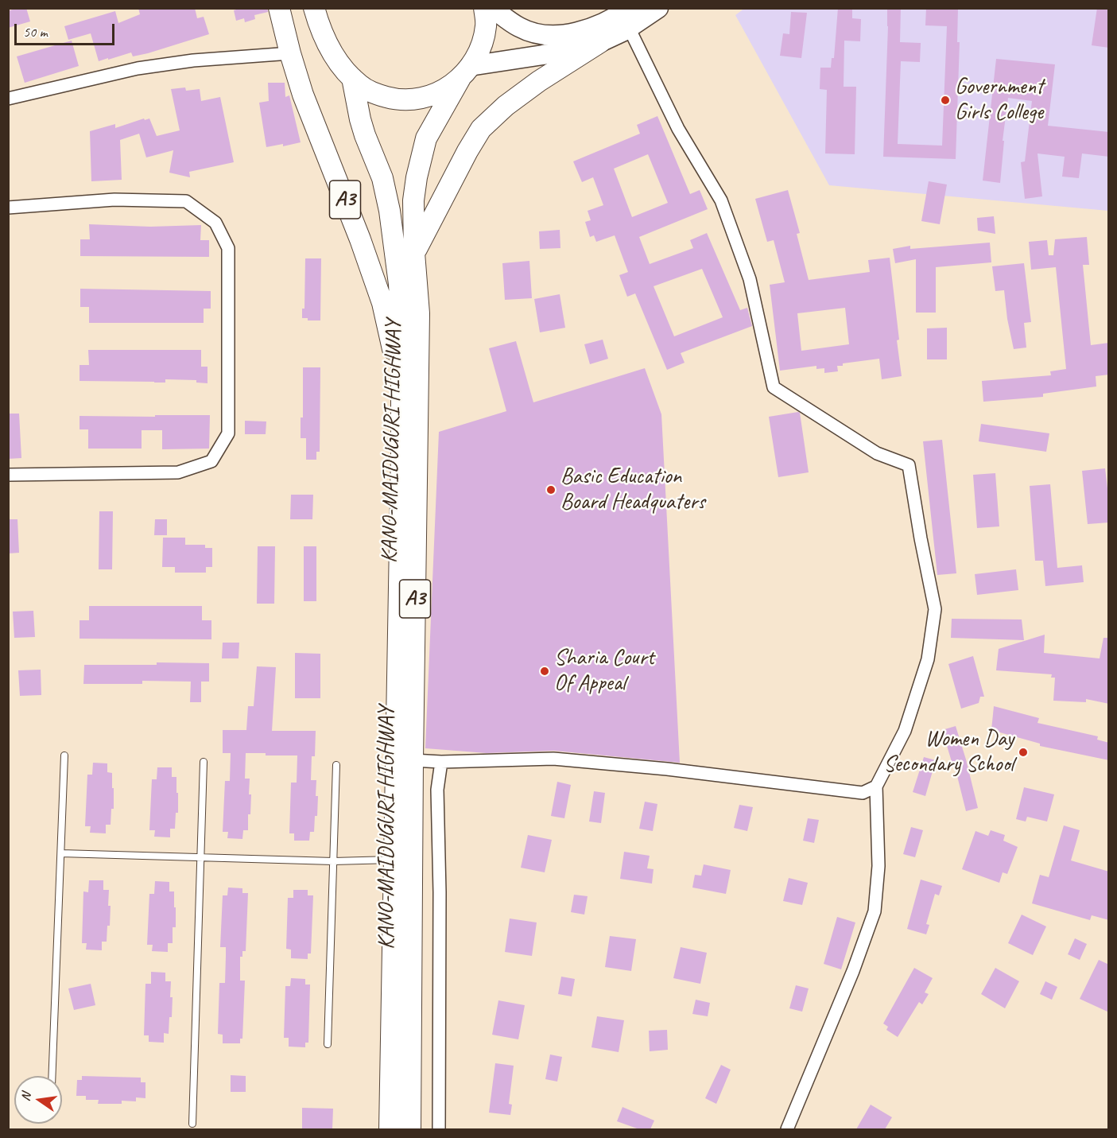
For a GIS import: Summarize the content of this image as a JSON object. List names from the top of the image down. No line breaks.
{"streets":{"highway":["A3","KANO-MAIDUGURI HIGHWAY"]},"crossings":[["A3","KANO-MAIDUGURI HIGHWAY"]],"places":["Government Girls College","Basic Education Board Headquaters","Sharia Court Of Appeal","Women Day Secondary School"],"scale_bar":"50 m","north":"left"}
